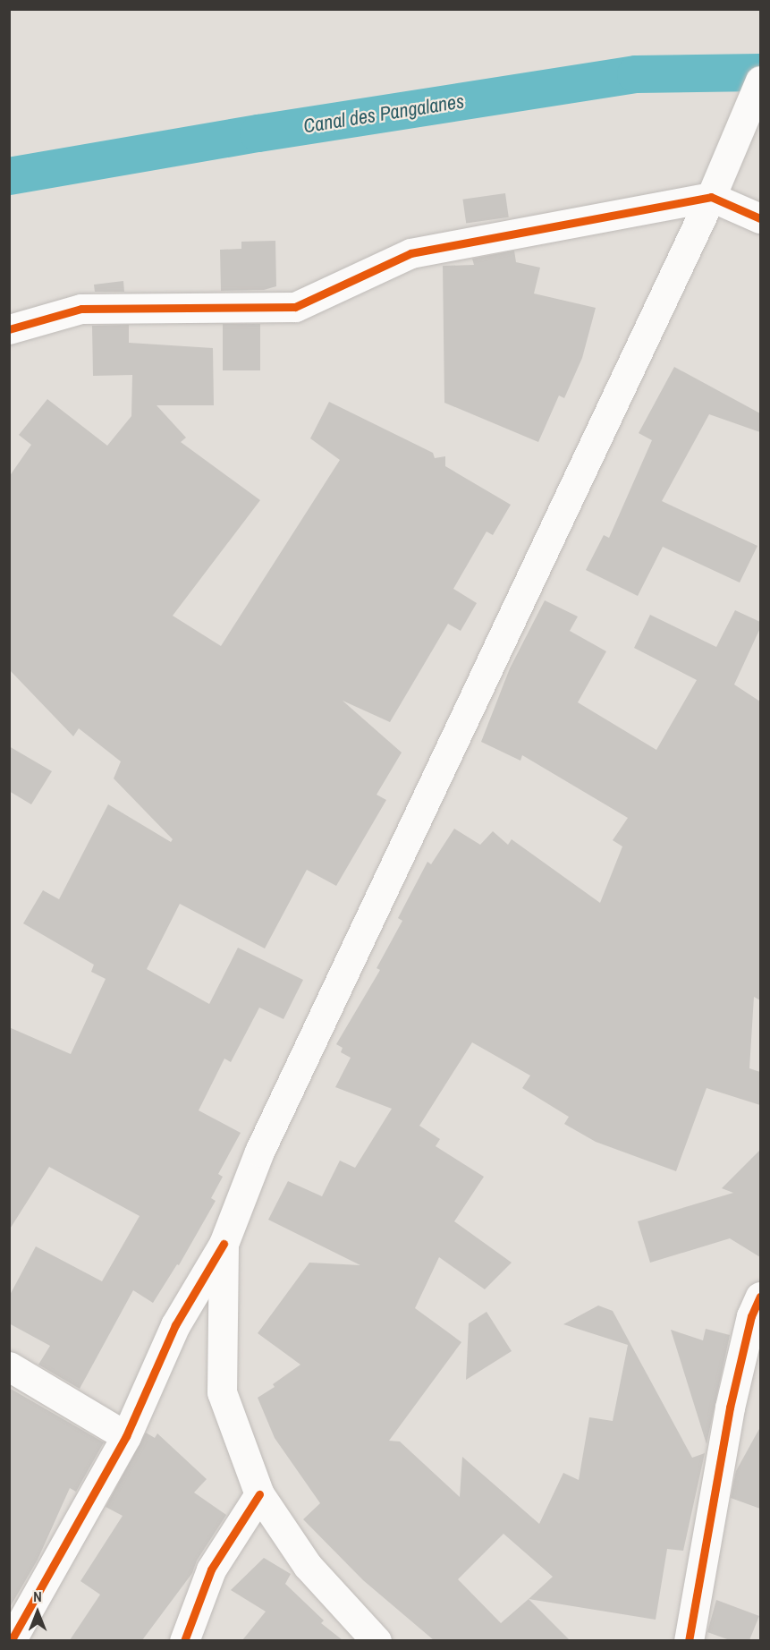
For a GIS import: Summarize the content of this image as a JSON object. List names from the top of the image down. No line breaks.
{"water":["Canal des Pangalanes"],"north":"top"}
